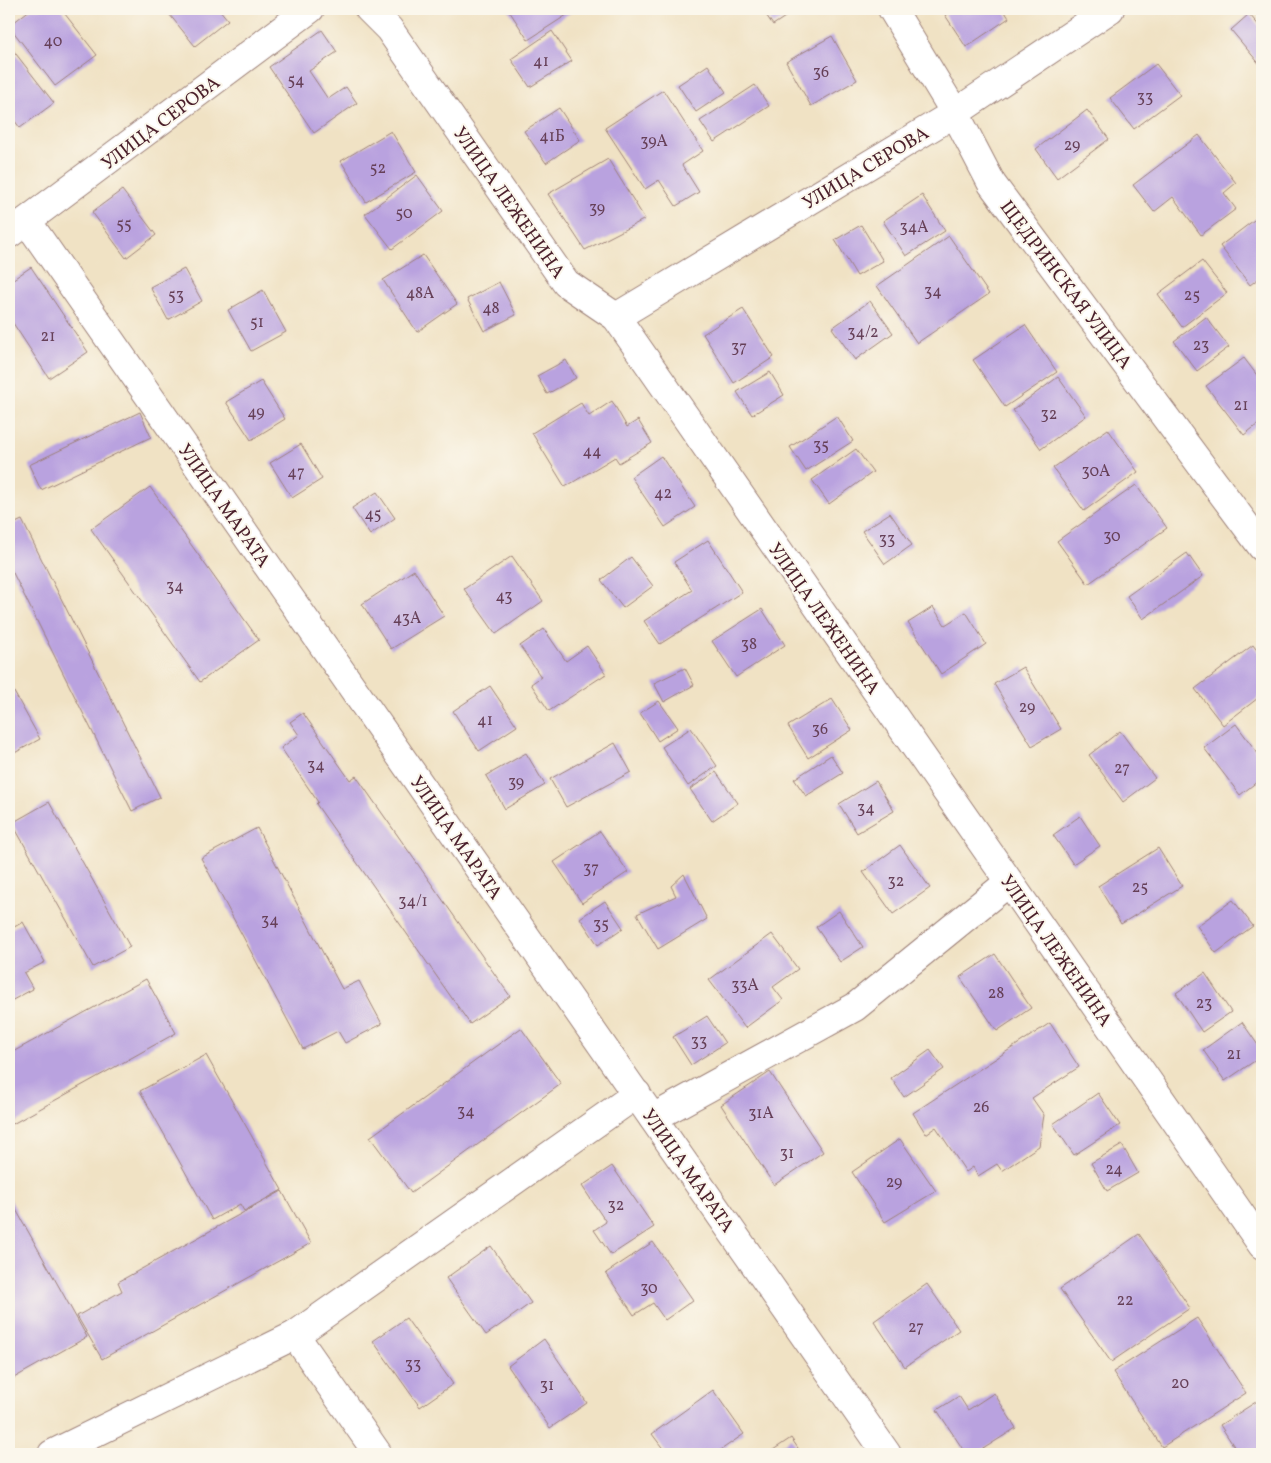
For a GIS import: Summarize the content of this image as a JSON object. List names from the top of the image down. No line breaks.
{"streets":{"street":["УЛИЦА СЕРОВА","УЛИЦА ЛЕЖЕНИНА","ЩЕДРИНСКАЯ УЛИЦА","УЛИЦА МАРАТА"]},"crossings":[["УЛИЦА СЕРОВА","УЛИЦА ЛЕЖЕНИНА"],["УЛИЦА СЕРОВА","ЩЕДРИНСКАЯ УЛИЦА"],["УЛИЦА СЕРОВА","УЛИЦА МАРАТА"]],"house_numbers":["40","41","36","54","33","41Б","39А","29","52","39","50","55","34А","34","48А","53","25","48","51","34/2","21","23","37","21","49","32","35","44","30А","47","42","45","30","33","34","43","43А","38","29","41","36","34","27","39","34","37","32","25","34/1","34","35","33А","28","23","33","21","26","34","31А","31","24","29","32","30","22","27","33","20","31"]}
